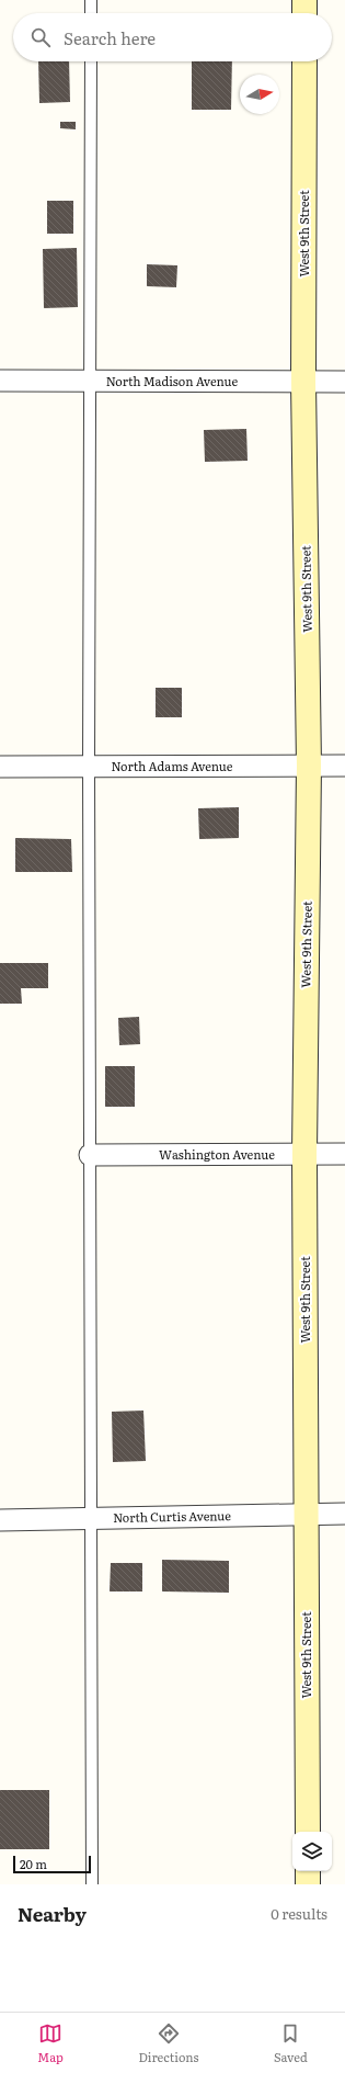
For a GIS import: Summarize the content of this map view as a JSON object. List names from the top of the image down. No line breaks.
{"streets":{"street":["West 9th Street","North Madison Avenue","North Adams Avenue","Washington Avenue","North Curtis Avenue"]},"crossings":[["West 9th Street","North Madison Avenue"],["West 9th Street","North Adams Avenue"],["West 9th Street","Washington Avenue"],["West 9th Street","North Curtis Avenue"]],"scale_bar":"20 m","north":"right","page":{"search":"Search here","scale":"20 m","heading":["Nearby","0 results"],"nav":["Map","Directions","Saved"]}}
